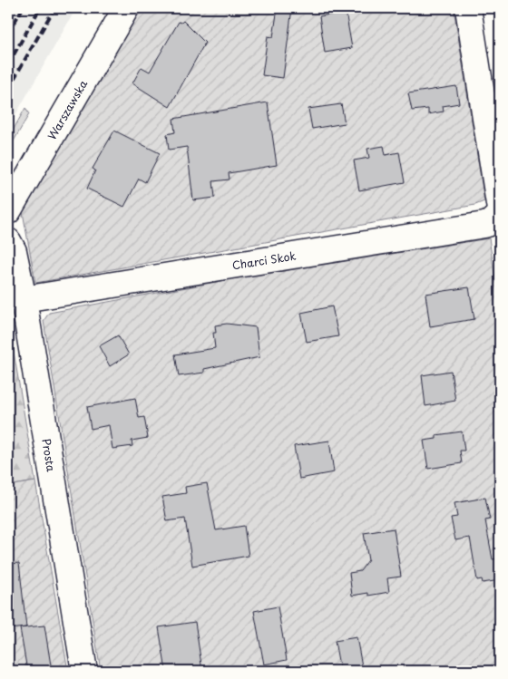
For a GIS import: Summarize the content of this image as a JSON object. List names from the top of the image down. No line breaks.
{"streets":{"street":["Warszawska","Charci Skok","Prosta"]},"crossings":[["Charci Skok","Prosta"]]}
